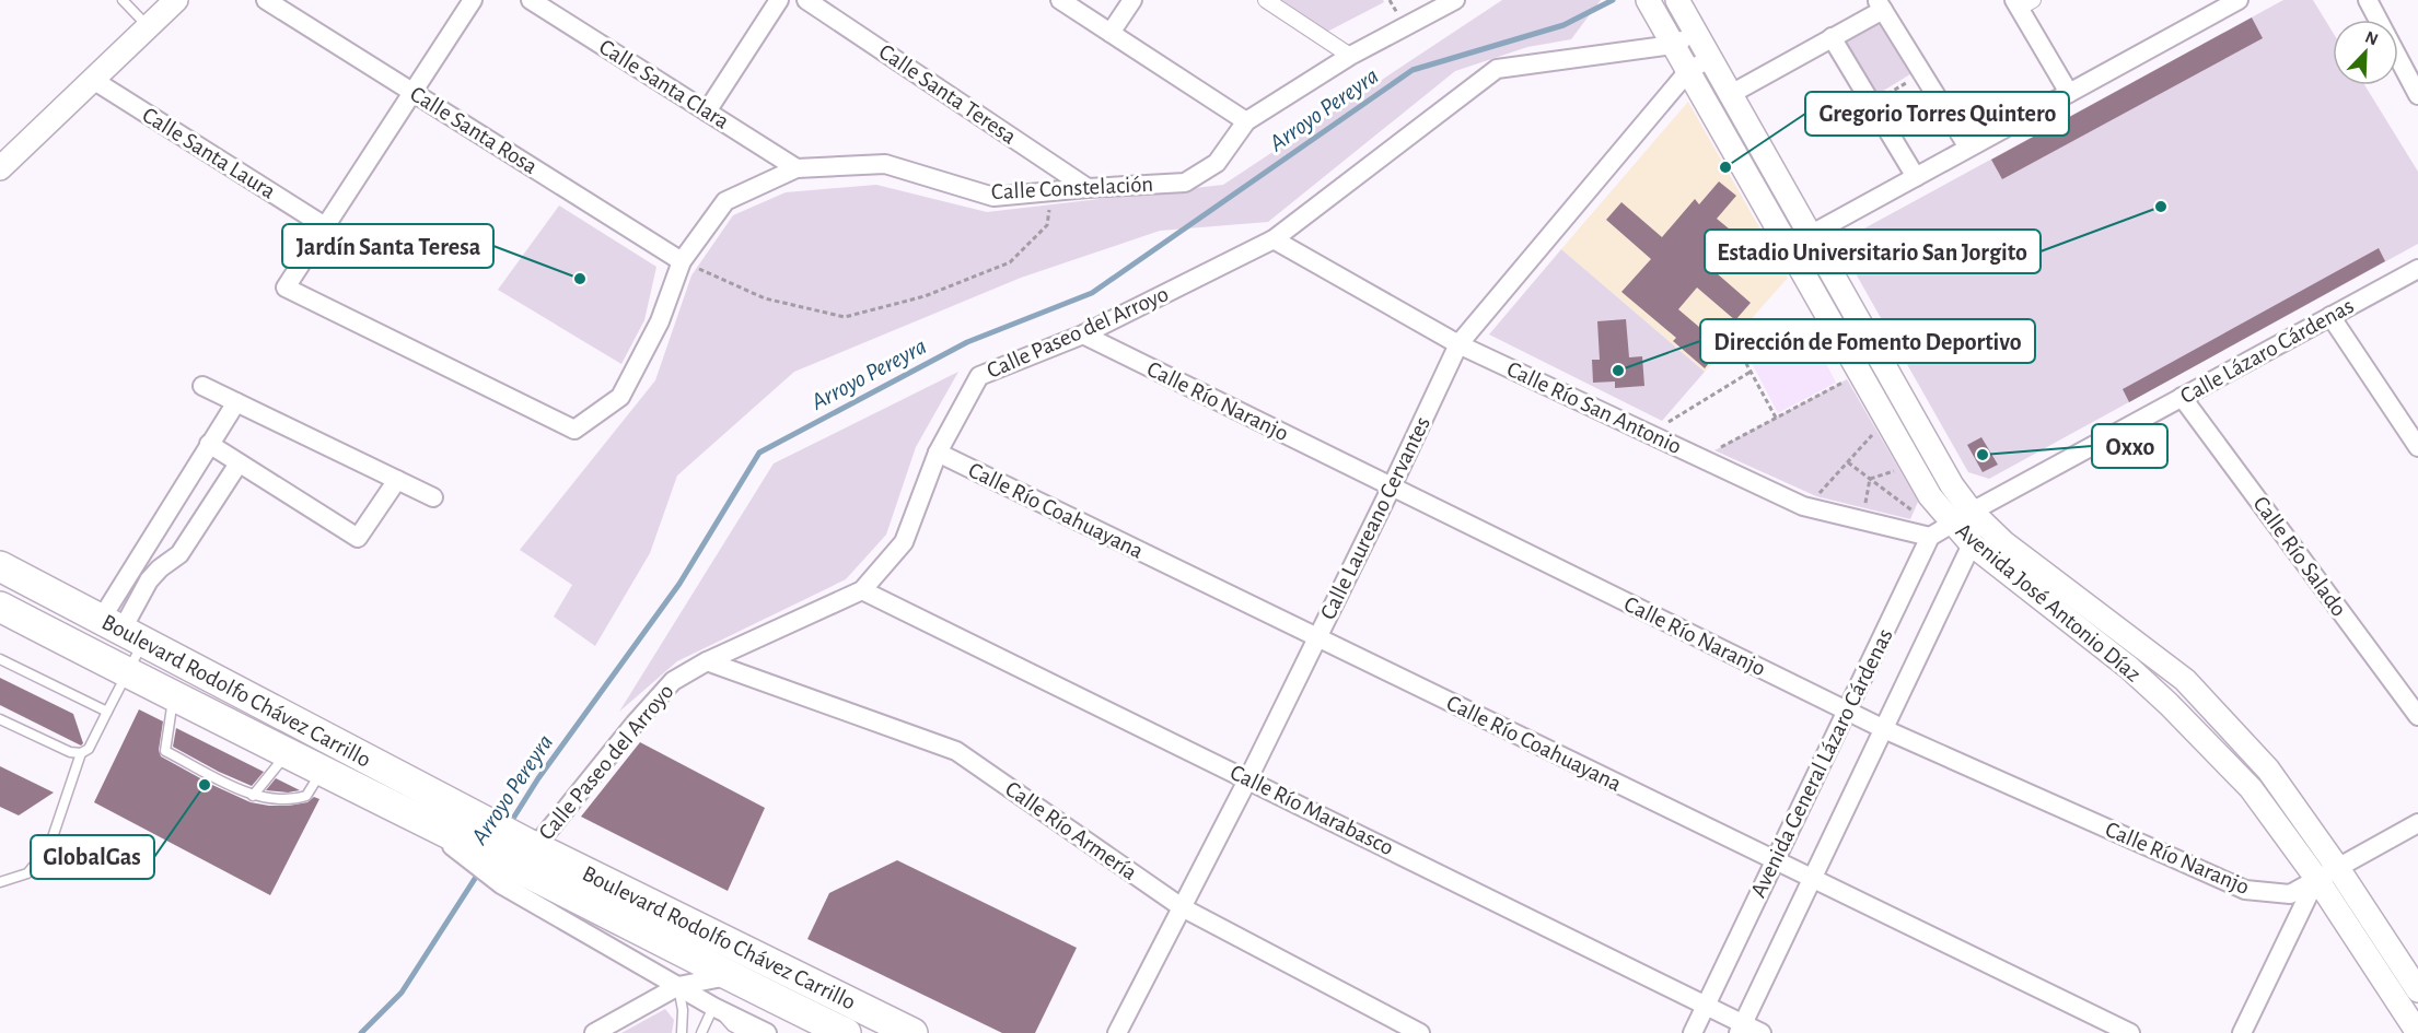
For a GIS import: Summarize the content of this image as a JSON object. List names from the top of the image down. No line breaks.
{"streets":{"main road":["Boulevard Rodolfo Chávez Carrillo"],"street":["Calle Santa Clara","Calle Santa Teresa","Calle Santa Rosa","Calle Santa Laura","Calle Constelación","Calle Paseo del Arroyo","Calle Lázaro Cárdenas","Calle Río Naranjo","Calle Río San Antonio","Calle Río Coahuayana","Calle Laureano Cervantes","Calle Río Salado","Avenida José Antonio Díaz","Avenida General Lázaro Cárdenas","Calle Río Marabasco","Calle Río Armería"]},"crossings":[["Calle Santa Clara","Calle Constelación"],["Calle Santa Teresa","Calle Constelación"],["Calle Santa Rosa","Calle Constelación"],["Calle Santa Laura","Calle Constelación"],["Calle Paseo del Arroyo","Calle Río Naranjo"],["Calle Paseo del Arroyo","Calle Río San Antonio"],["Calle Paseo del Arroyo","Calle Río Coahuayana"],["Calle Paseo del Arroyo","Avenida José Antonio Díaz"],["Calle Paseo del Arroyo","Boulevard Rodolfo Chávez Carrillo"],["Calle Paseo del Arroyo","Calle Río Marabasco"],["Calle Paseo del Arroyo","Calle Río Armería"],["Calle Lázaro Cárdenas","Calle Río Salado"],["Calle Lázaro Cárdenas","Avenida José Antonio Díaz"],["Calle Río Naranjo","Calle Laureano Cervantes"],["Calle Río Naranjo","Avenida José Antonio Díaz"],["Calle Río Naranjo","Avenida General Lázaro Cárdenas"],["Calle Río San Antonio","Calle Laureano Cervantes"],["Calle Río San Antonio","Avenida General Lázaro Cárdenas"],["Calle Río Coahuayana","Calle Laureano Cervantes"],["Calle Río Coahuayana","Avenida General Lázaro Cárdenas"],["Calle Laureano Cervantes","Avenida José Antonio Díaz"],["Calle Laureano Cervantes","Calle Río Marabasco"],["Calle Laureano Cervantes","Calle Río Armería"],["Avenida José Antonio Díaz","Avenida General Lázaro Cárdenas"],["Avenida General Lázaro Cárdenas","Calle Río Marabasco"]],"water":["Arroyo Pereyra"],"places":["Gregorio Torres Quintero","Estadio Universitario San Jorgito","Jardín Santa Teresa","Dirección de Fomento Deportivo","Oxxo","GlobalGas"],"north":"top right"}
